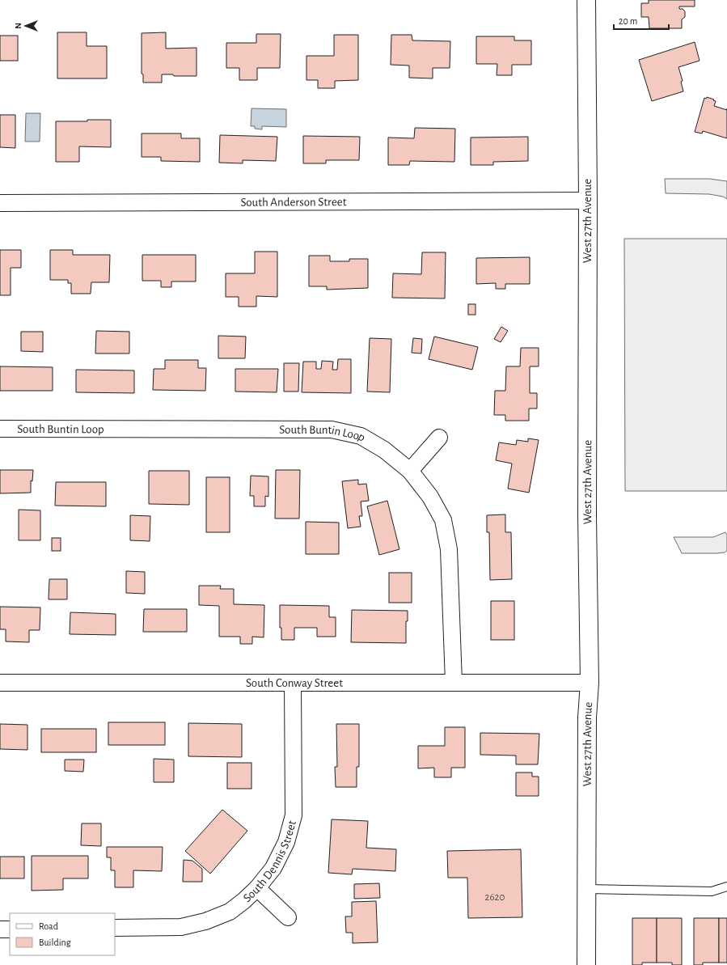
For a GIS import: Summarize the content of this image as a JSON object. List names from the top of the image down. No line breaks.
{"streets":{"main road":["West 27th Avenue"],"street":["South Anderson Street","South Buntin Loop","South Conway Street","South Dennis Street"]},"crossings":[["South Anderson Street","West 27th Avenue"],["West 27th Avenue","South Conway Street"],["South Buntin Loop","South Conway Street"],["South Conway Street","South Dennis Street"]],"house_numbers":["2620"],"legend":["Road","Building"],"scale_bar":"20 m","north":"left"}
